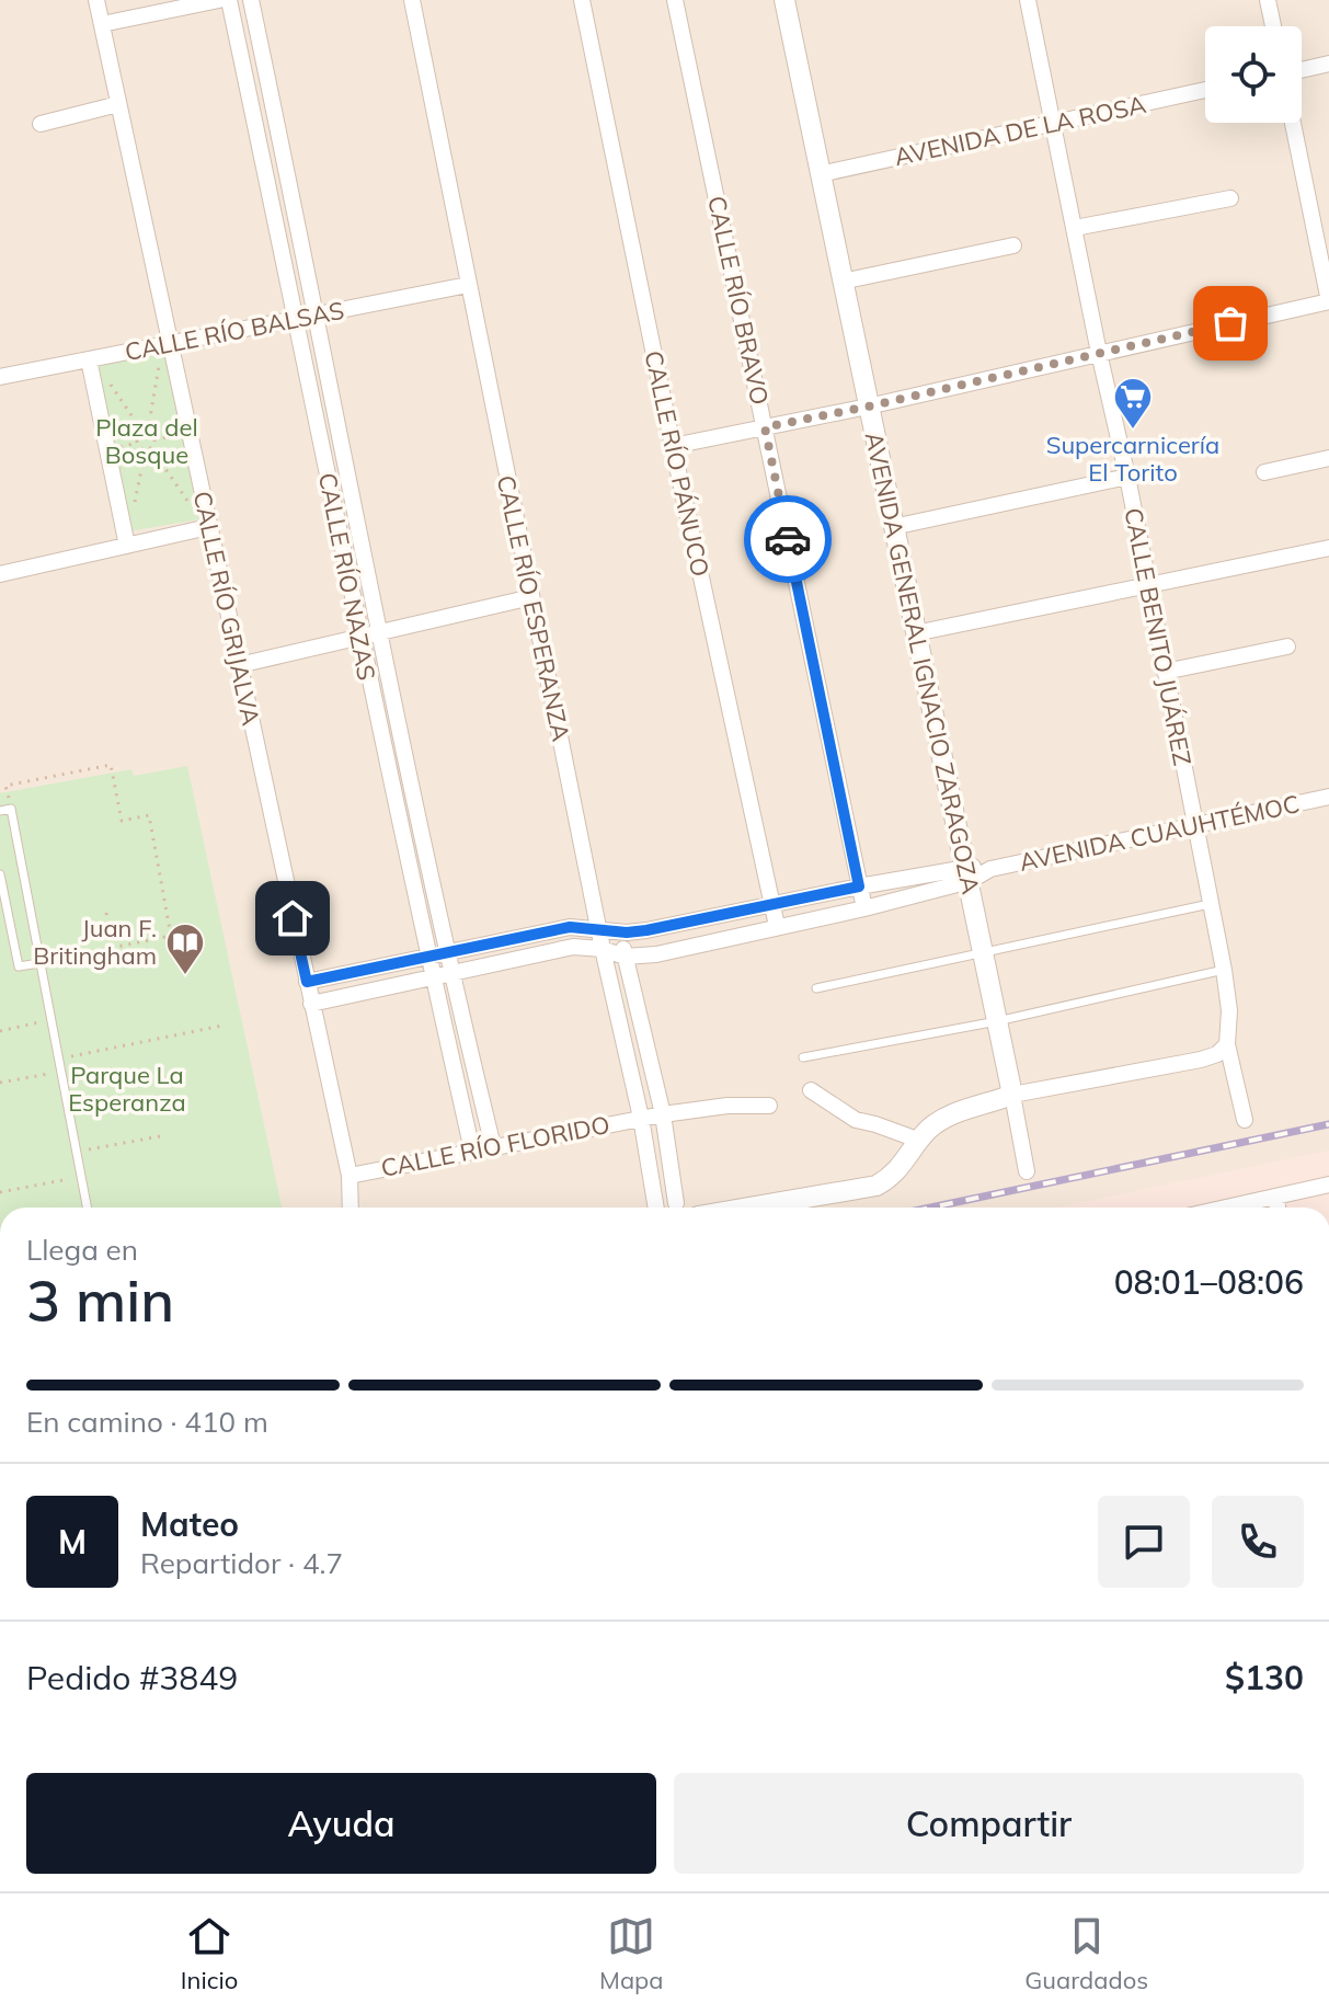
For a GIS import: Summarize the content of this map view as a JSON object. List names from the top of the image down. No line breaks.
{"streets":{"street":["AVENIDA DE LA ROSA","CALLE RÍO BRAVO","CALLE RÍO BALSAS","CALLE RÍO PÁNUCO","CALLE RÍO NAZAS","CALLE RÍO GRIJALVA","CALLE RÍO ESPERANZA","CALLE BENITO JUÁREZ","AVENIDA GENERAL IGNACIO ZARAGOZA","AVENIDA CUAUHTÉMOC","CALLE RÍO FLORIDO"]},"crossings":[["AVENIDA DE LA ROSA","CALLE BENITO JUÁREZ"],["AVENIDA DE LA ROSA","AVENIDA GENERAL IGNACIO ZARAGOZA"],["CALLE RÍO BRAVO","AVENIDA CUAUHTÉMOC"],["CALLE RÍO BALSAS","CALLE RÍO NAZAS"],["CALLE RÍO BALSAS","CALLE RÍO GRIJALVA"],["CALLE RÍO BALSAS","CALLE RÍO ESPERANZA"],["CALLE RÍO PÁNUCO","AVENIDA CUAUHTÉMOC"],["CALLE RÍO NAZAS","AVENIDA CUAUHTÉMOC"],["CALLE RÍO NAZAS","CALLE RÍO FLORIDO"],["CALLE RÍO GRIJALVA","AVENIDA CUAUHTÉMOC"],["CALLE RÍO GRIJALVA","CALLE RÍO FLORIDO"],["CALLE RÍO ESPERANZA","AVENIDA CUAUHTÉMOC"],["CALLE RÍO ESPERANZA","CALLE RÍO FLORIDO"],["CALLE BENITO JUÁREZ","AVENIDA CUAUHTÉMOC"],["AVENIDA GENERAL IGNACIO ZARAGOZA","AVENIDA CUAUHTÉMOC"]],"parks":["Plaza del Bosque","Parque La Esperanza"],"places":{"supermarket":["Supercarnicería El Torito"],"library":["Juan F. Britingham"]},"page":{"heading":["3 min","Llega en","08:01–08:06"],"panel":["Mateo","Repartidor · 4.7","Pedido #3849","$130"],"bar":"En camino · 410 m","round":"M","buttons":["Ayuda","Compartir"],"tabs":["Inicio","Mapa","Guardados"]}}
